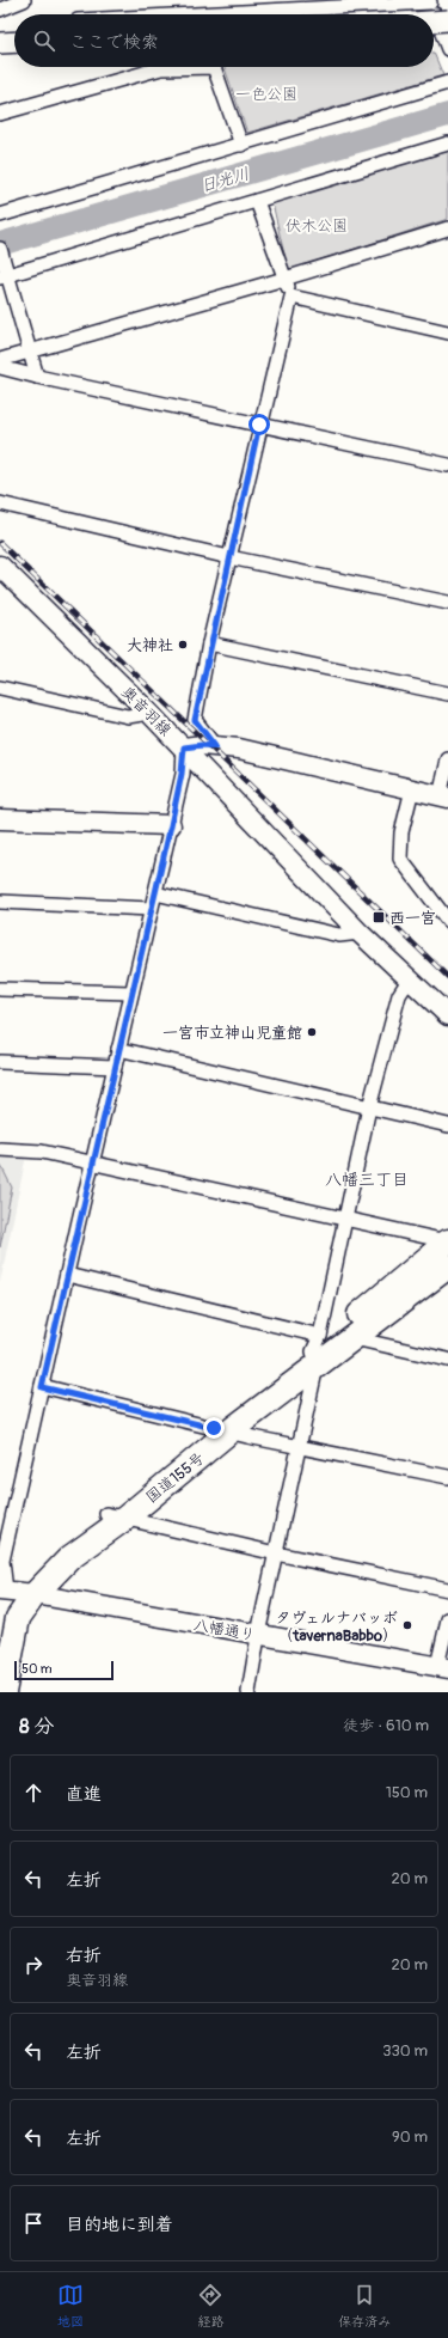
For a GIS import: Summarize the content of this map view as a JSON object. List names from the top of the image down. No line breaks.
{"streets":{"highway":["国道155号"],"street":["奥音羽線","八幡通り"]},"crossings":[["国道155号","八幡通り"]],"districts":["八幡三丁目"],"water":["日光川"],"parks":["一色公園","伏木公園"],"places":{"other":["大神社","一宮市立神山児童館","タヴェルナバッボ （tavernaBabbo）"],"transit":["西一宮"]},"scale_bar":"50 m","page":{"search":"ここで検索","scale":"50 m","heading":["8 分","徒歩 · 610 m"],"list":[["直進","150 m"],["左折","20 m"],["右折","奥音羽線","20 m"],["左折","330 m"],["左折","90 m"],"目的地に到着"],"nav":["地図","経路","保存済み"]}}
